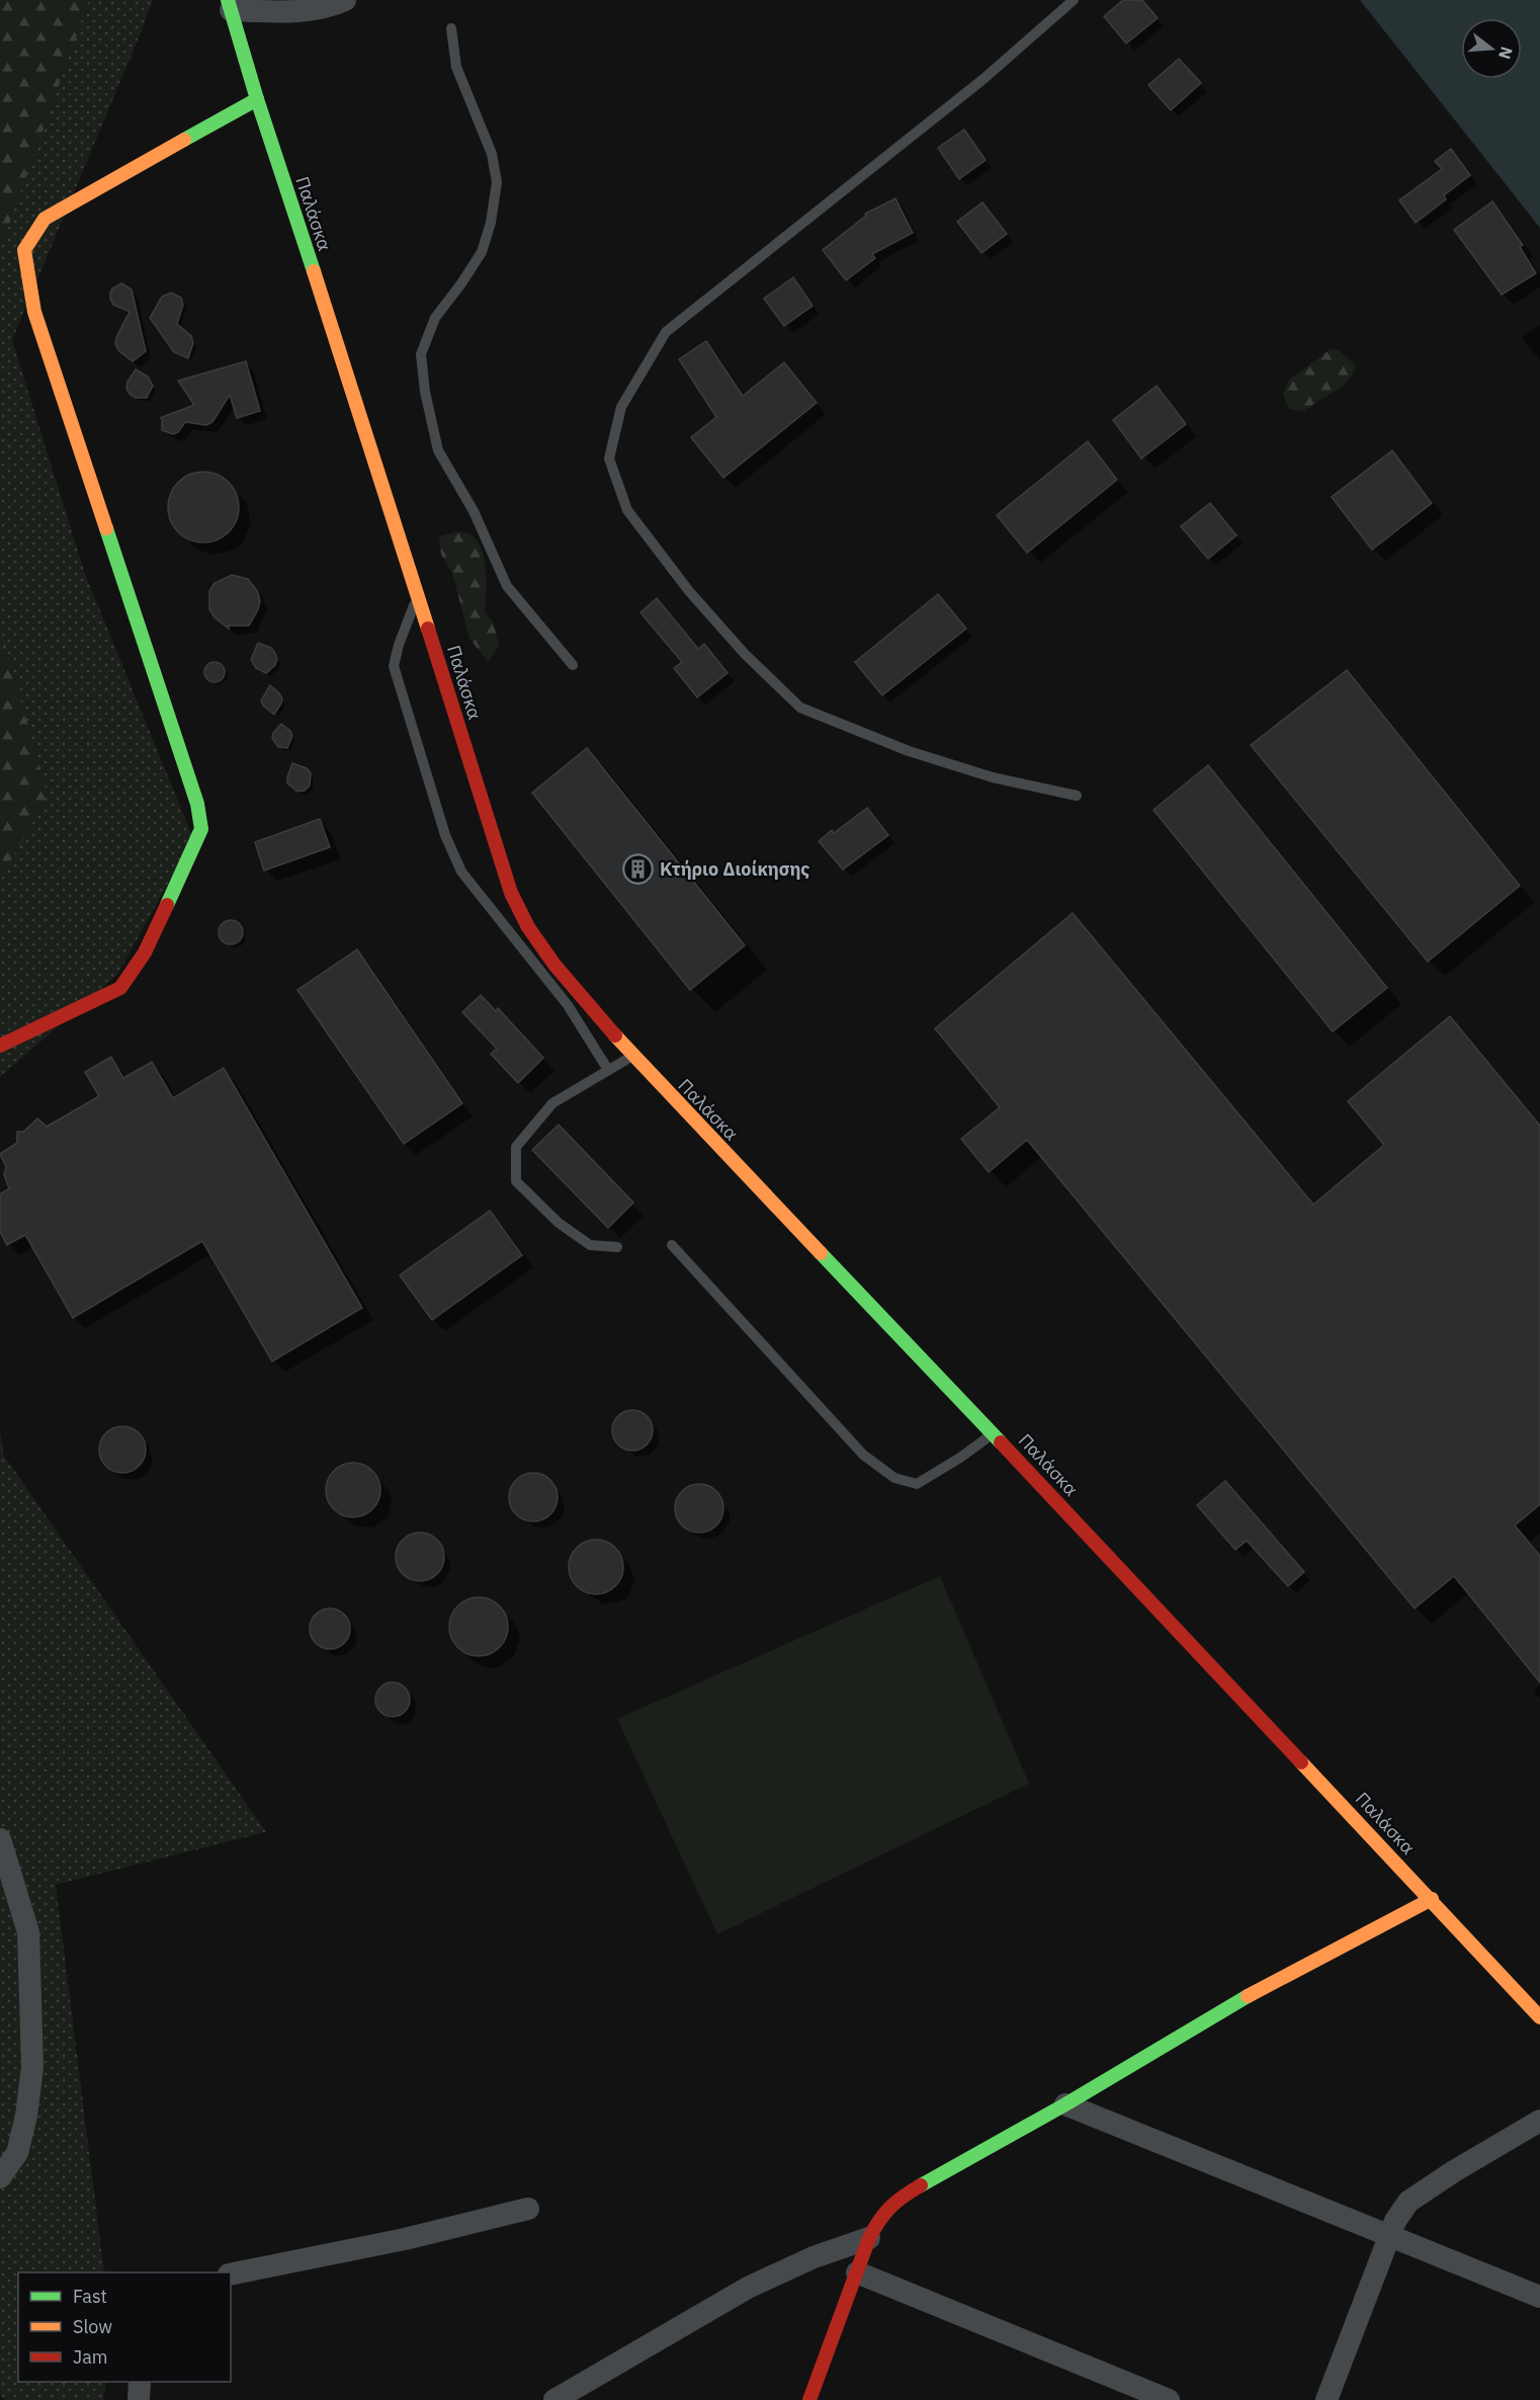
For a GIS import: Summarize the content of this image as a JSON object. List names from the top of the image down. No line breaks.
{"streets":{"street":["Παλάσκα"]},"places":{"building":["Κτήριο Διοίκησης"]},"legend":["Fast","Slow","Jam"],"north":"right"}
